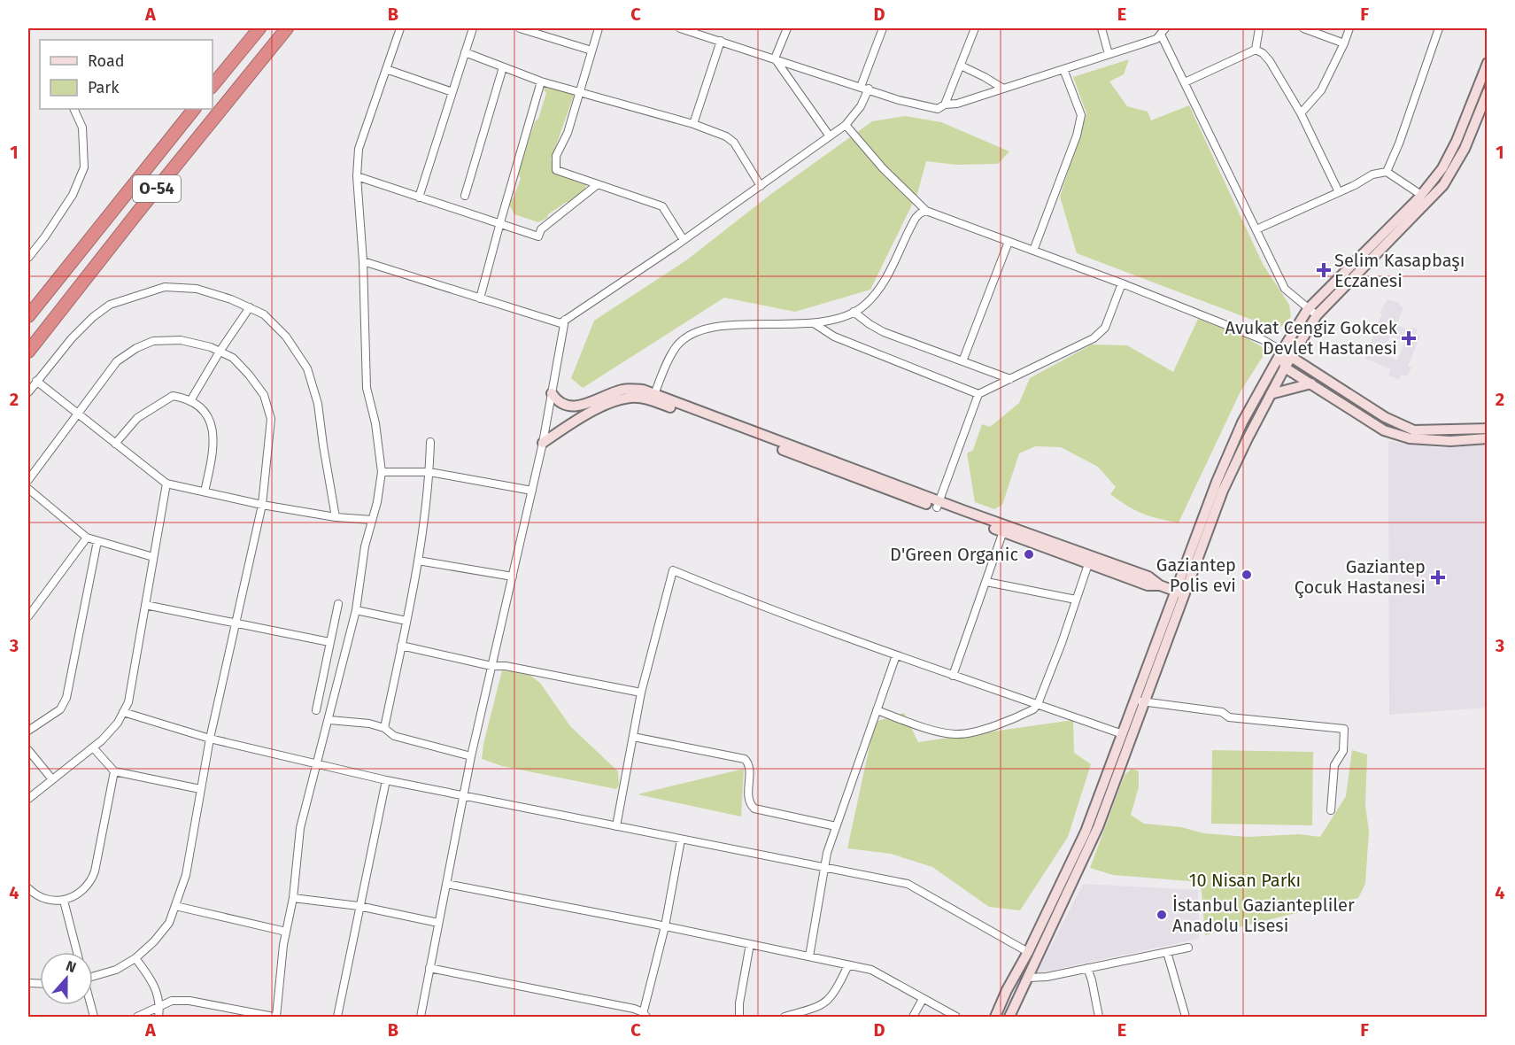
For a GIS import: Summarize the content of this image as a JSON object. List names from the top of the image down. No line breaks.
{"streets":{"highway":["O-54"]},"parks":["10 Nisan Parkı"],"places":{"health":["Selim Kasapbaşı Eczanesi","Avukat Cengiz Gokcek Devlet Hastanesi","Gaziantep Çocuk Hastanesi"],"other":["D'Green Organic","Gaziantep Polis evi","İstanbul Gaziantepliler Anadolu Lisesi"]},"legend":["Road","Park"],"north":"top","grid":{"columns":["A","B","C","D","E","F"],"rows":["1","2","3","4"]}}
